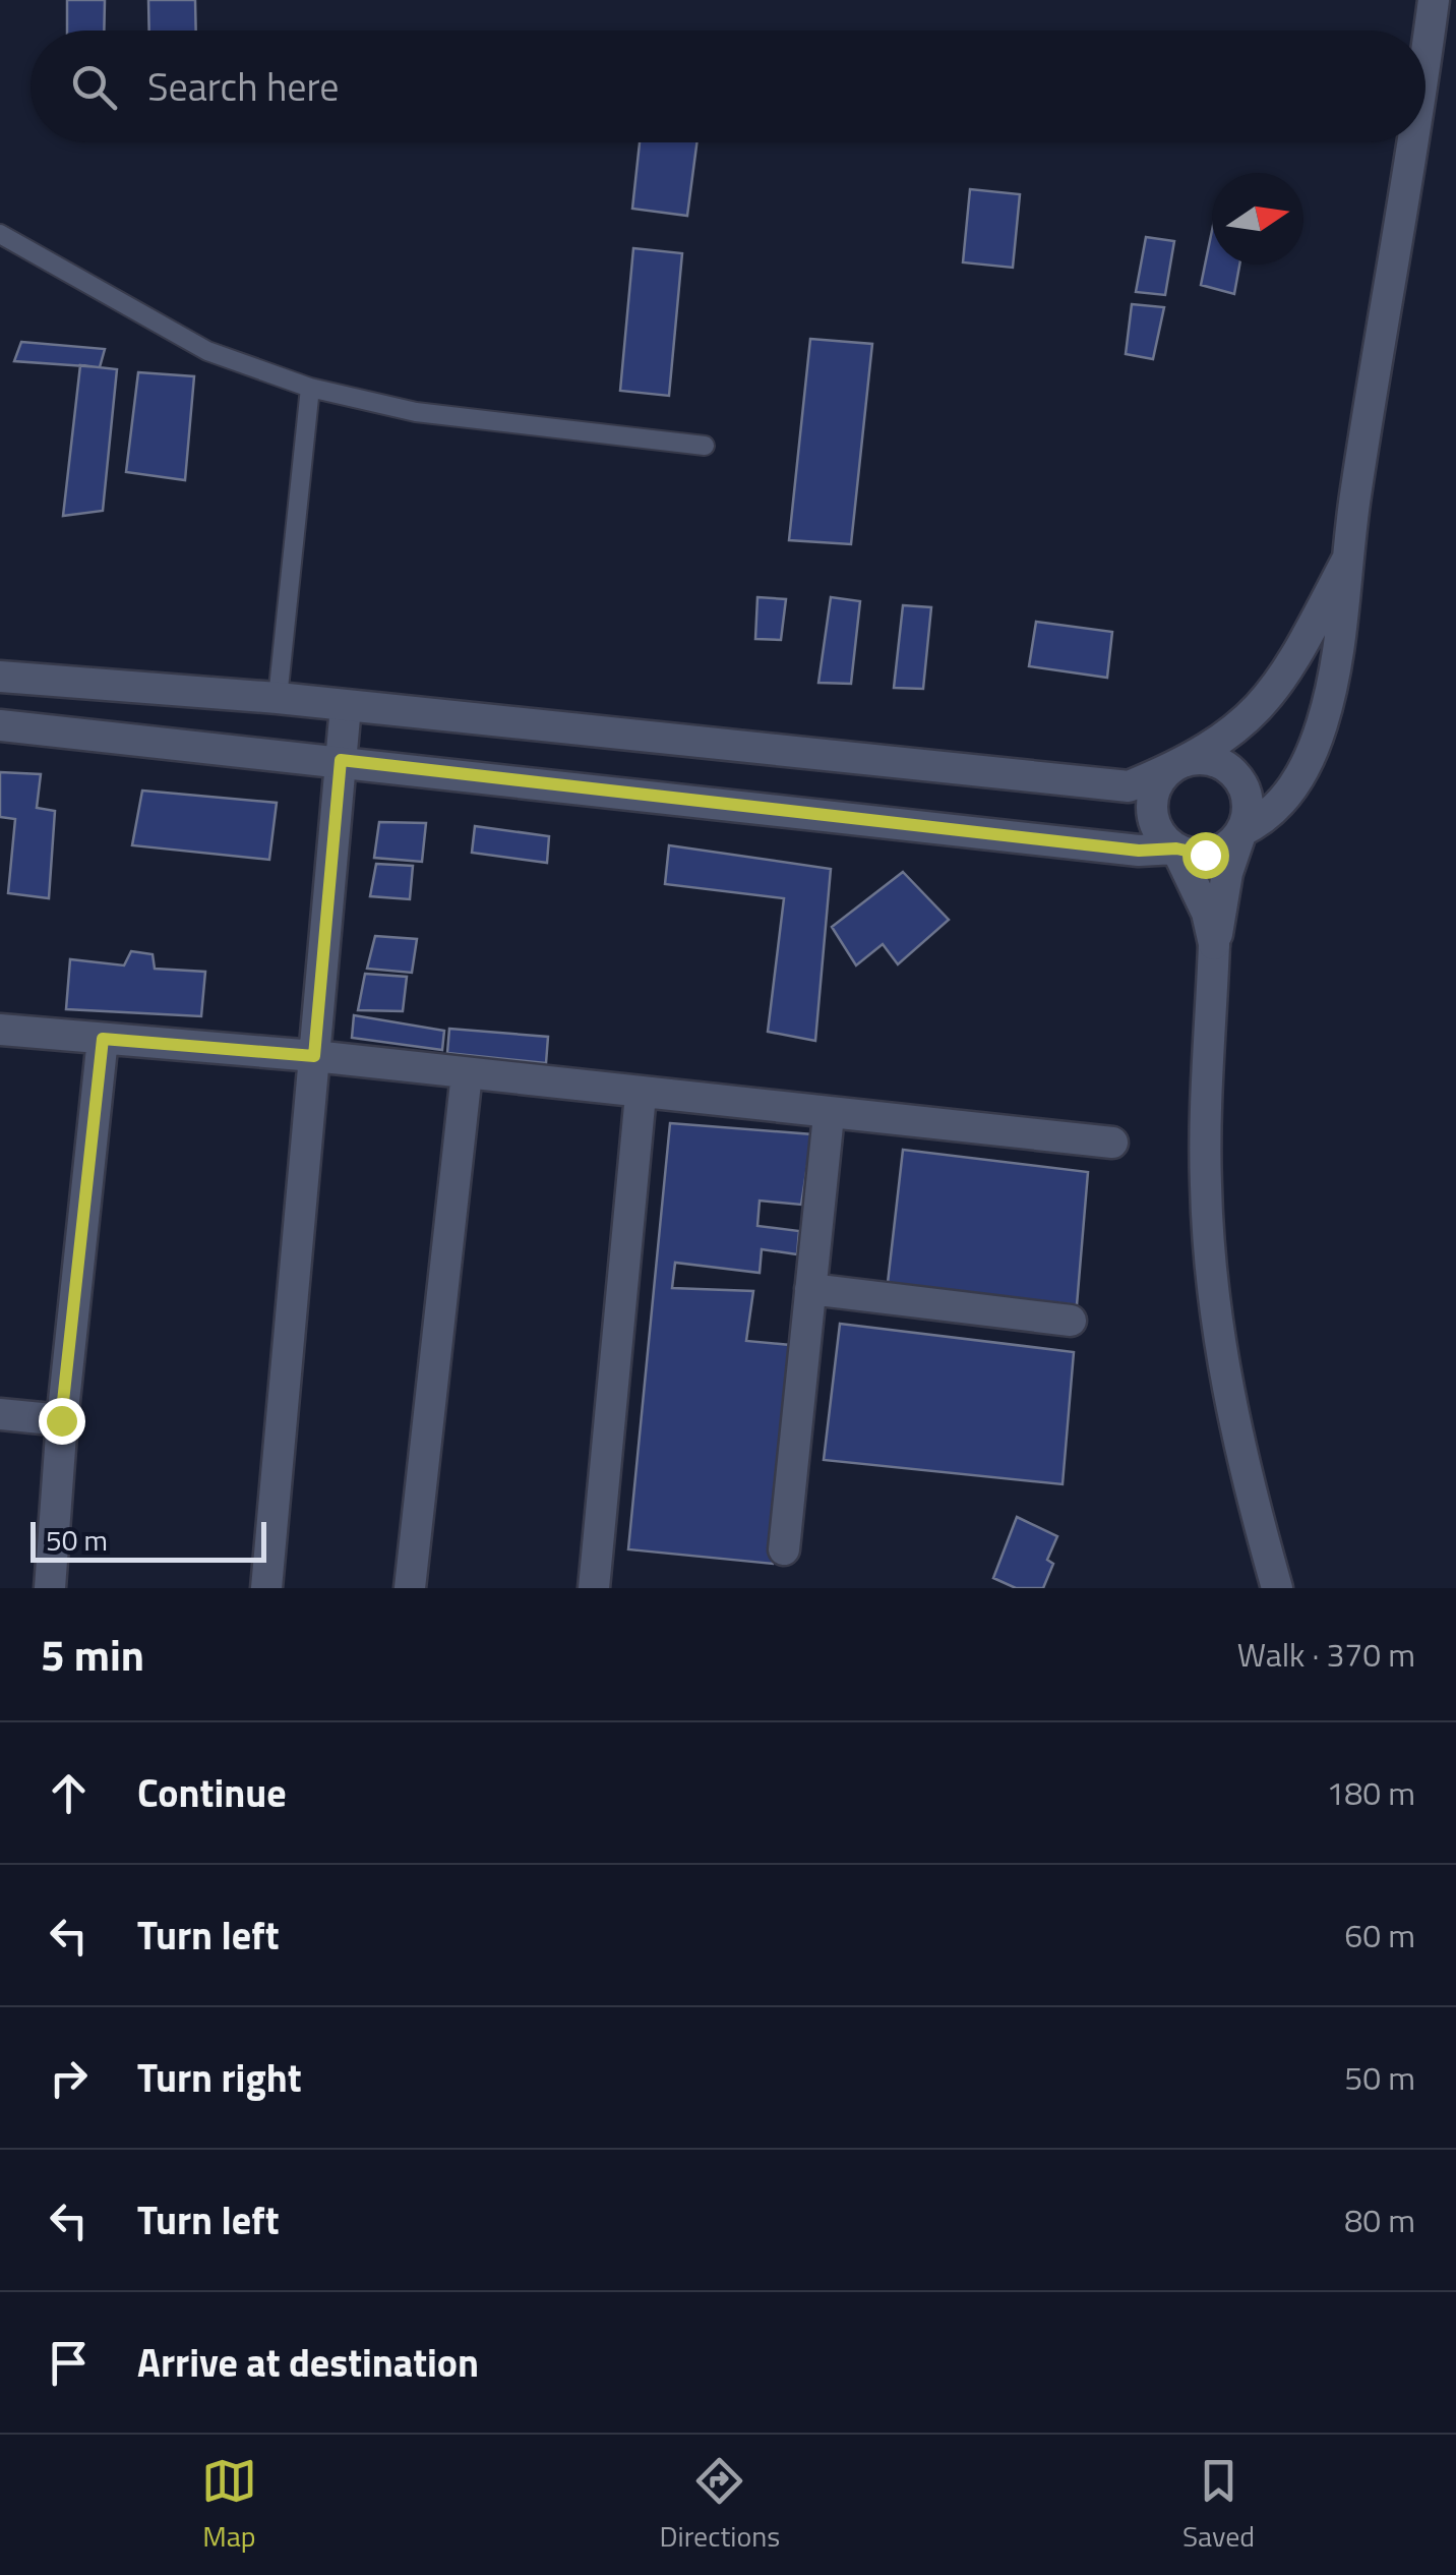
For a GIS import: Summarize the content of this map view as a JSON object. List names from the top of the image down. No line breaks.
{"scale_bar":"50 m","north":"right","page":{"search":"Search here","scale":"50 m","heading":["5 min","Walk · 370 m"],"list":[["Continue","180 m"],["Turn left","60 m"],["Turn right","50 m"],["Turn left","80 m"],"Arrive at destination"],"nav":["Map","Directions","Saved"]}}
